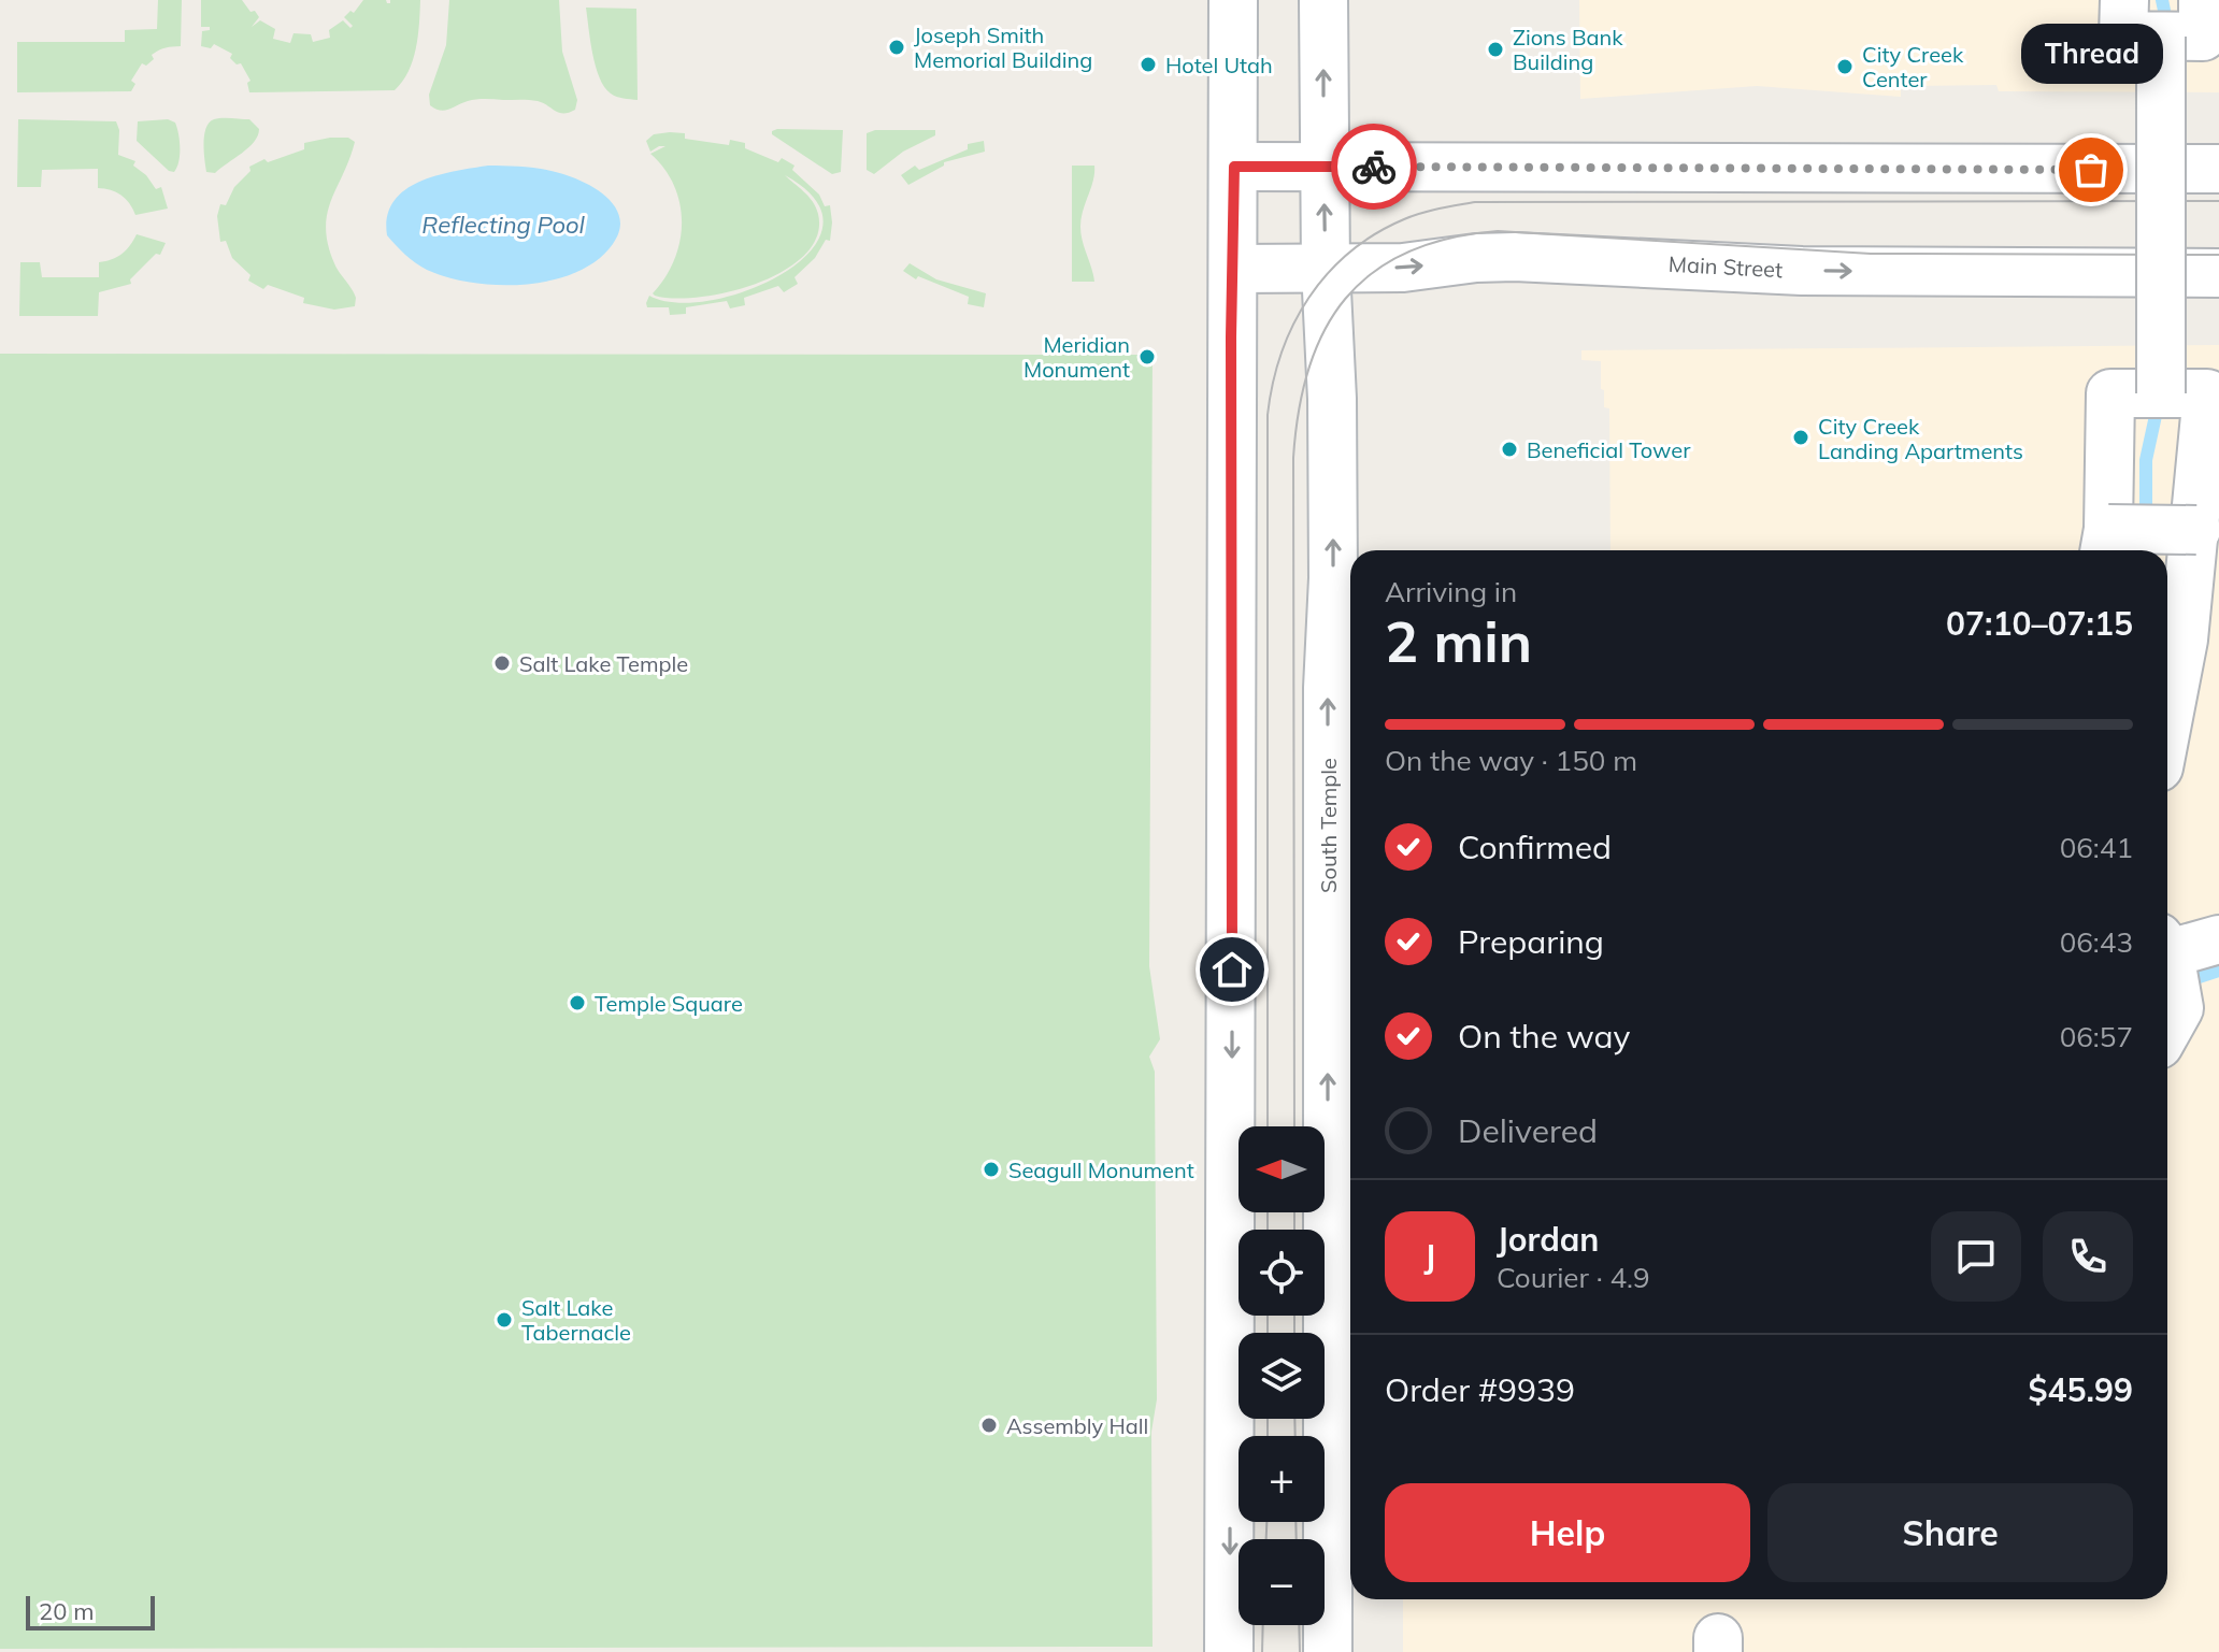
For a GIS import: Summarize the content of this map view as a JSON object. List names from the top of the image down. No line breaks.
{"streets":{"street":["Main Street","South Temple"]},"crossings":[["Main Street","South Temple"]],"water":["Reflecting Pool"],"places":["Joseph Smith Memorial Building","Zions Bank Building","Hotel Utah","City Creek Center","Thread","Meridian Monument","City Creek Landing Apartments","Beneficial Tower","Salt Lake Temple","Temple Square","Seagull Monument","Salt Lake Tabernacle","Assembly Hall"],"scale_bar":"20 m","north":"left","page":{"bubble":"Thread","heading":["2 min","Arriving in","07:10–07:15"],"panel":["Jordan","Courier · 4.9","Order #9939","$45.99"],"bar":"On the way · 150 m","list":[["Confirmed","06:41"],["Preparing","06:43"],["On the way","06:57"],"Delivered"],"map_buttons":["+","−"],"round":"J","buttons":["Help","Share"],"scale":"20 m"}}
